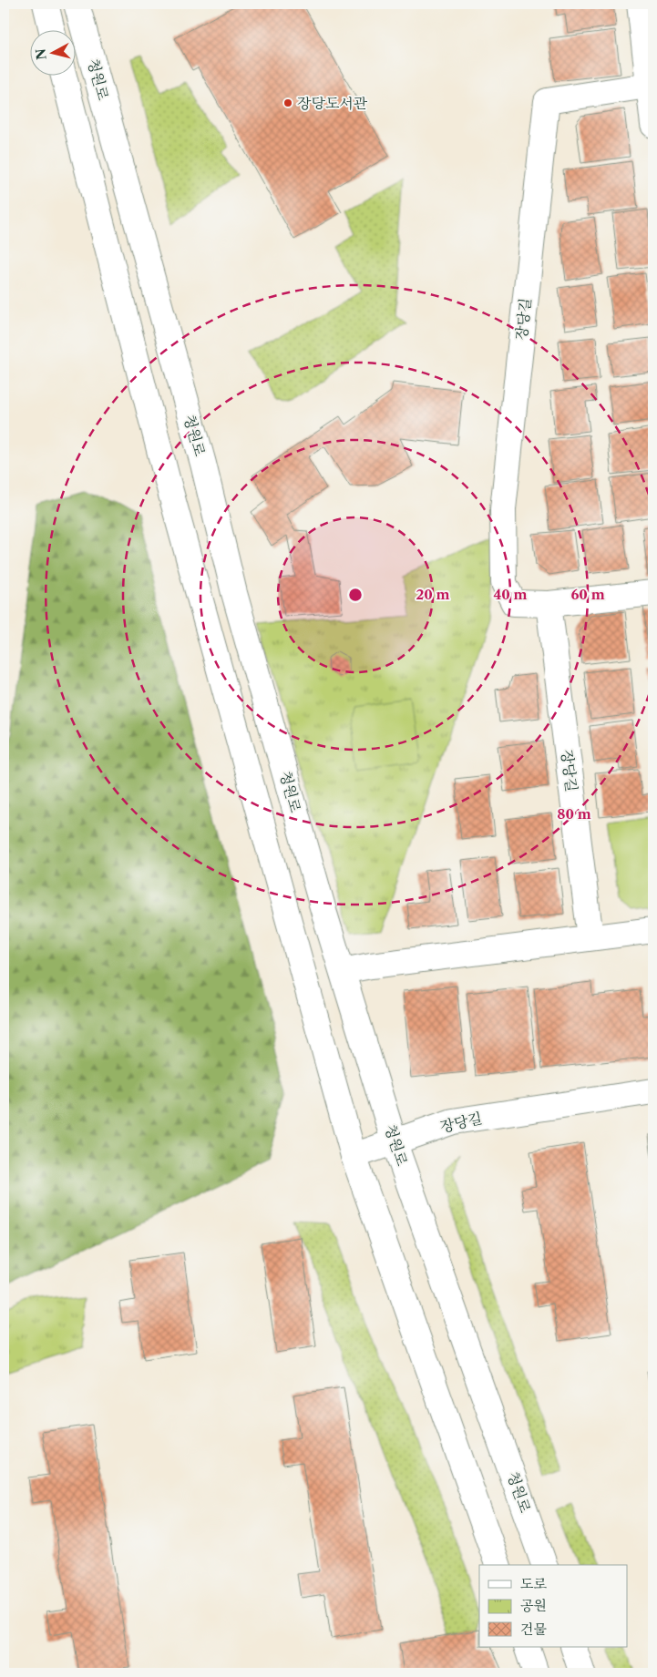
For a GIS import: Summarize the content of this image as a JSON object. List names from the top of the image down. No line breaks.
{"streets":{"main road":["청원로","장당길"]},"crossings":[["청원로","장당길"]],"places":["장당도서관"],"legend":["도로","공원","건물"],"north":"left","rings":["20 m","40 m","60 m","80 m"]}
